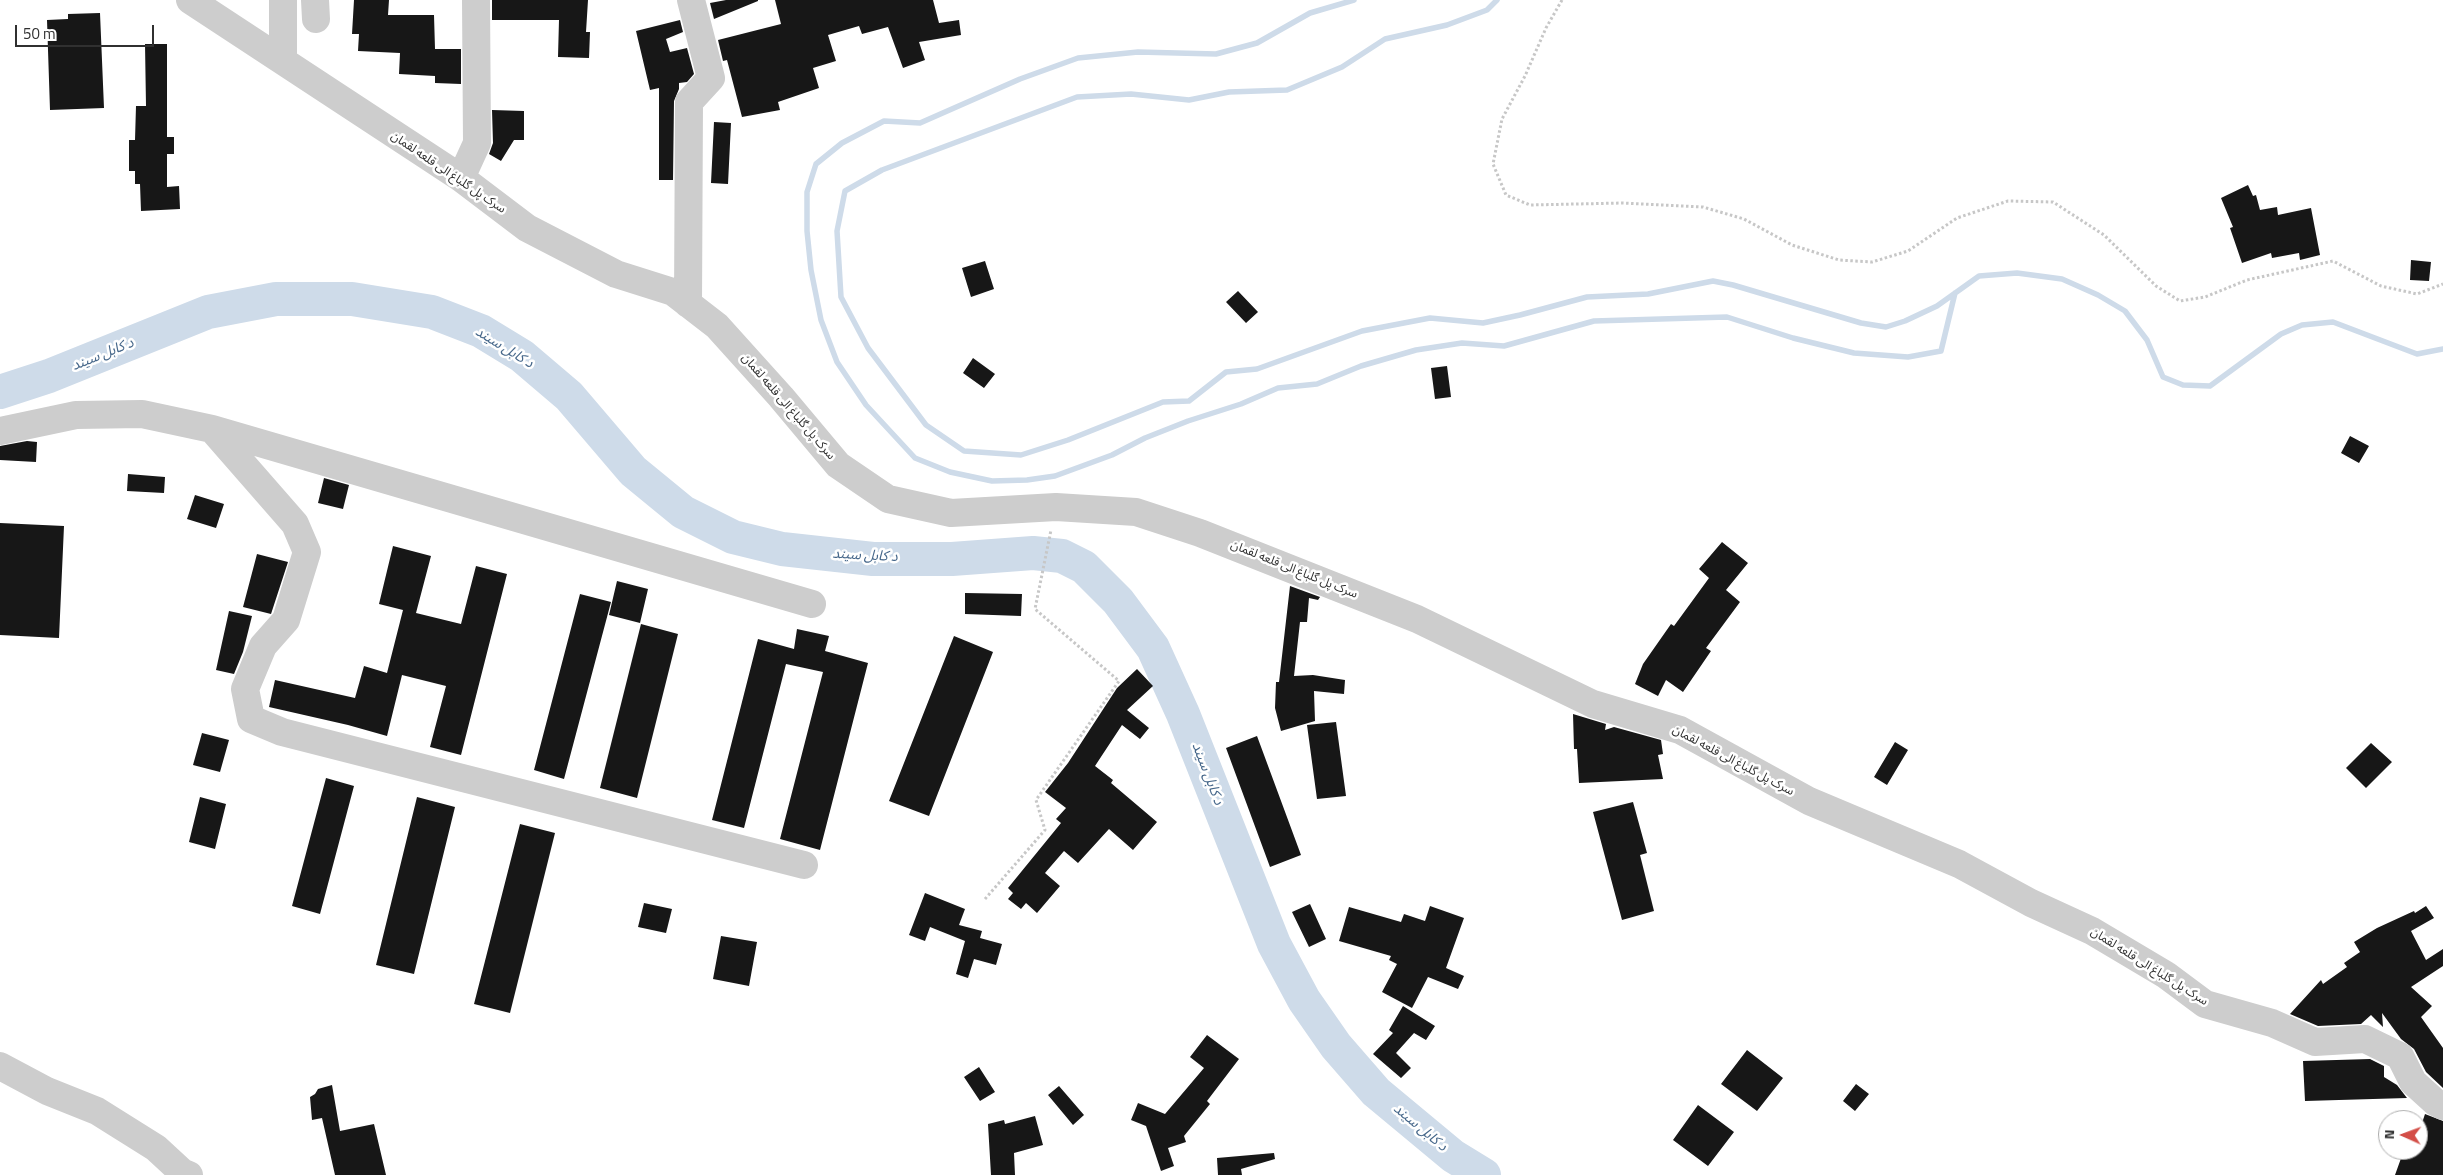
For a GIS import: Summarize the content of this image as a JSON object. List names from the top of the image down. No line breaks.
{"streets":{"street":["سرک پل گلباغ الی قلعه لقمان"]},"water":["د کابل سيند"],"scale_bar":"50 m","north":"left"}
